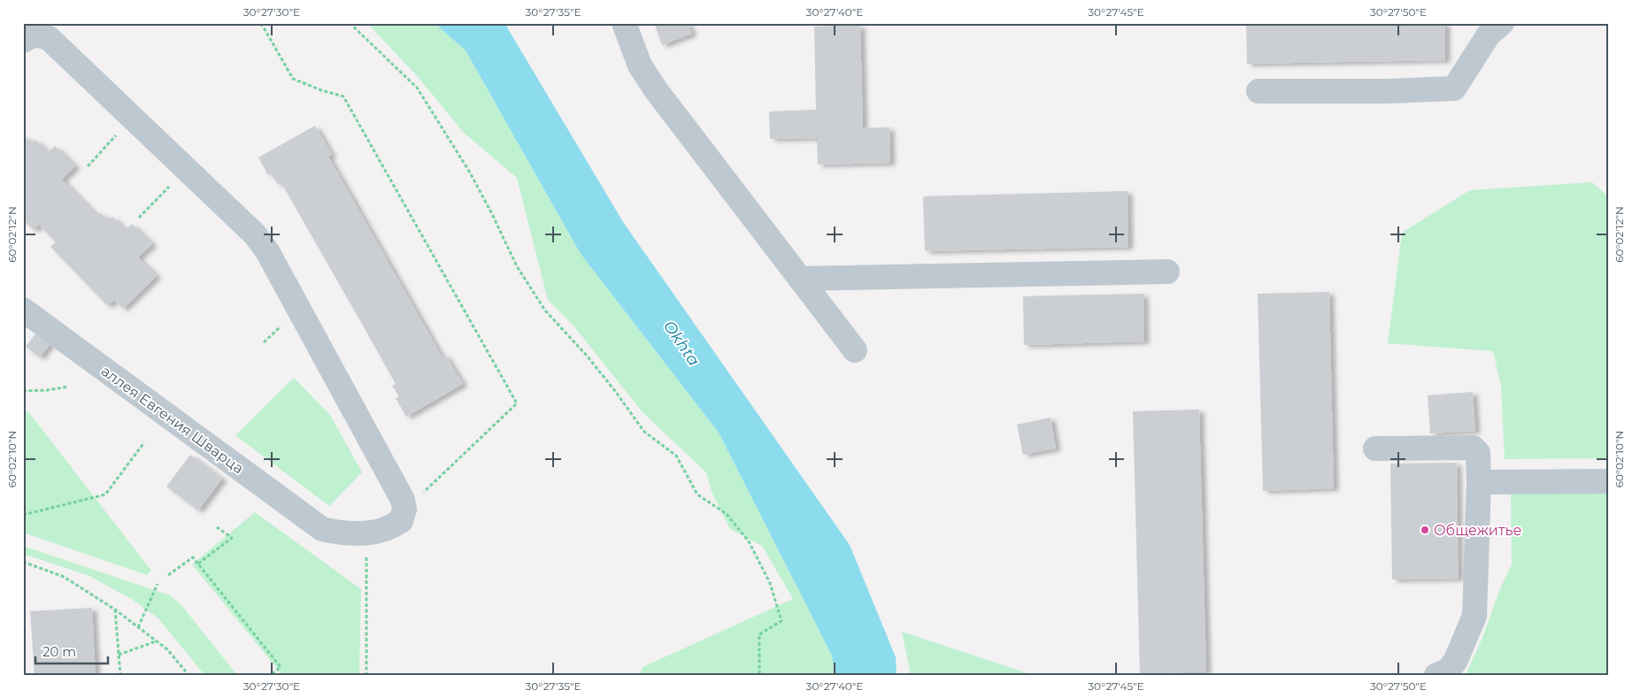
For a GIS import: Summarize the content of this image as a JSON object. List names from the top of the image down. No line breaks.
{"streets":{"street":["аллея Евгения Шварца"]},"water":["Okhta"],"places":["Общежитье"],"scale_bar":"20 m","coordinates":["30°27'30\"E","30°27'35\"E","30°27'40\"E","30°27'45\"E","30°27'50\"E","60°02'12\"N","60°02'10\"N"]}
